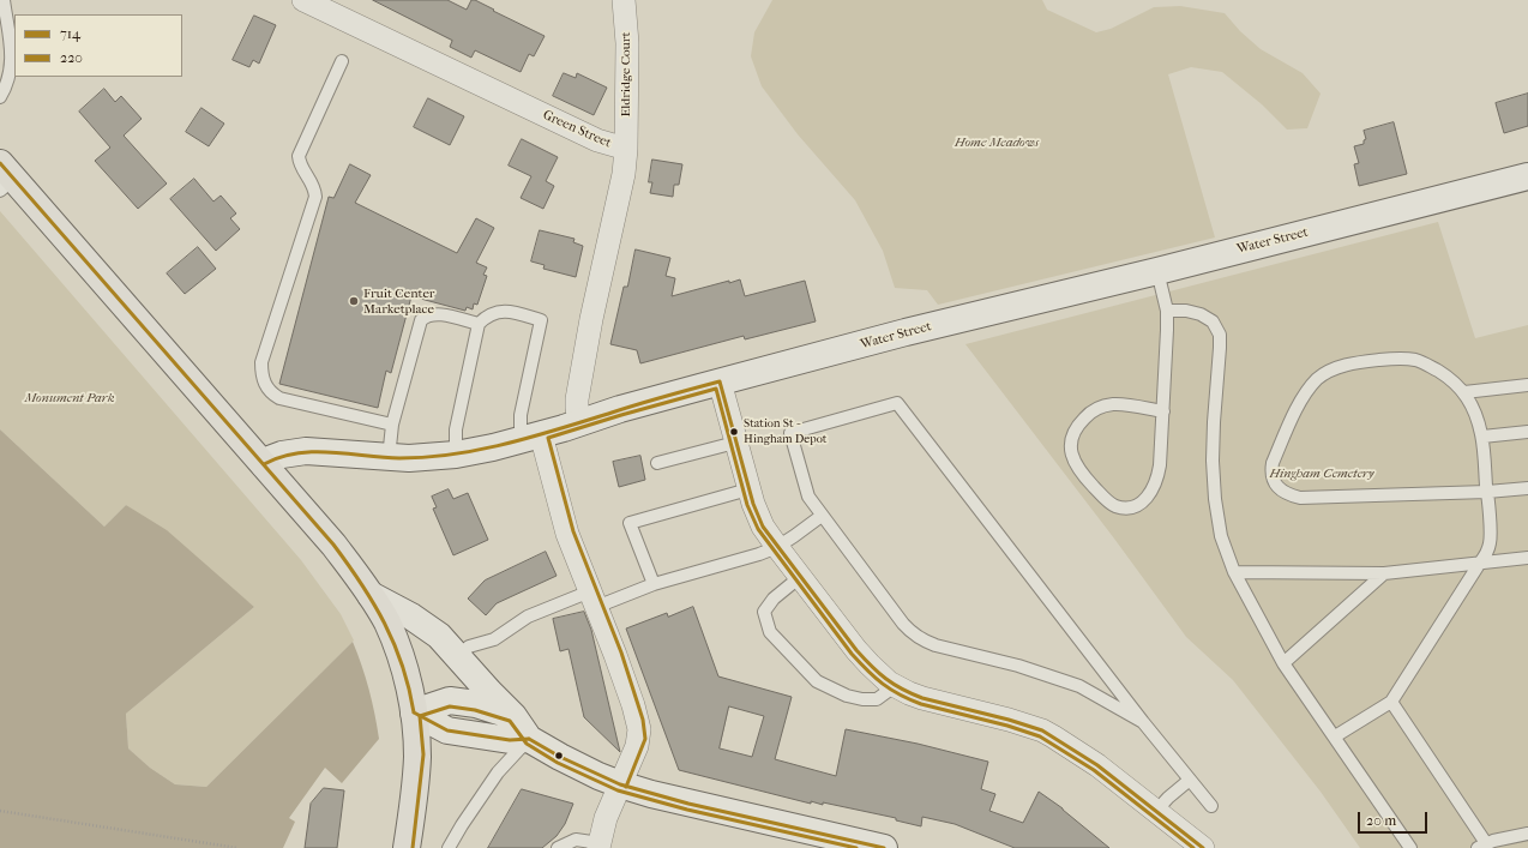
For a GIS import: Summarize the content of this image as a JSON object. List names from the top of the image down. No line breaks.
{"streets":{"main road":["Water Street"],"street":["Eldridge Court","Green Street"]},"crossings":[["Eldridge Court","Green Street"],["Green Street","Water Street"]],"parks":["Home Meadows","Monument Park","Hingham Cemetery"],"places":["Fruit Center Marketplace","Station St - Hingham Depot"],"lines":["transit line 714","transit line 220"],"legend":["714","220"],"scale_bar":"20 m"}
